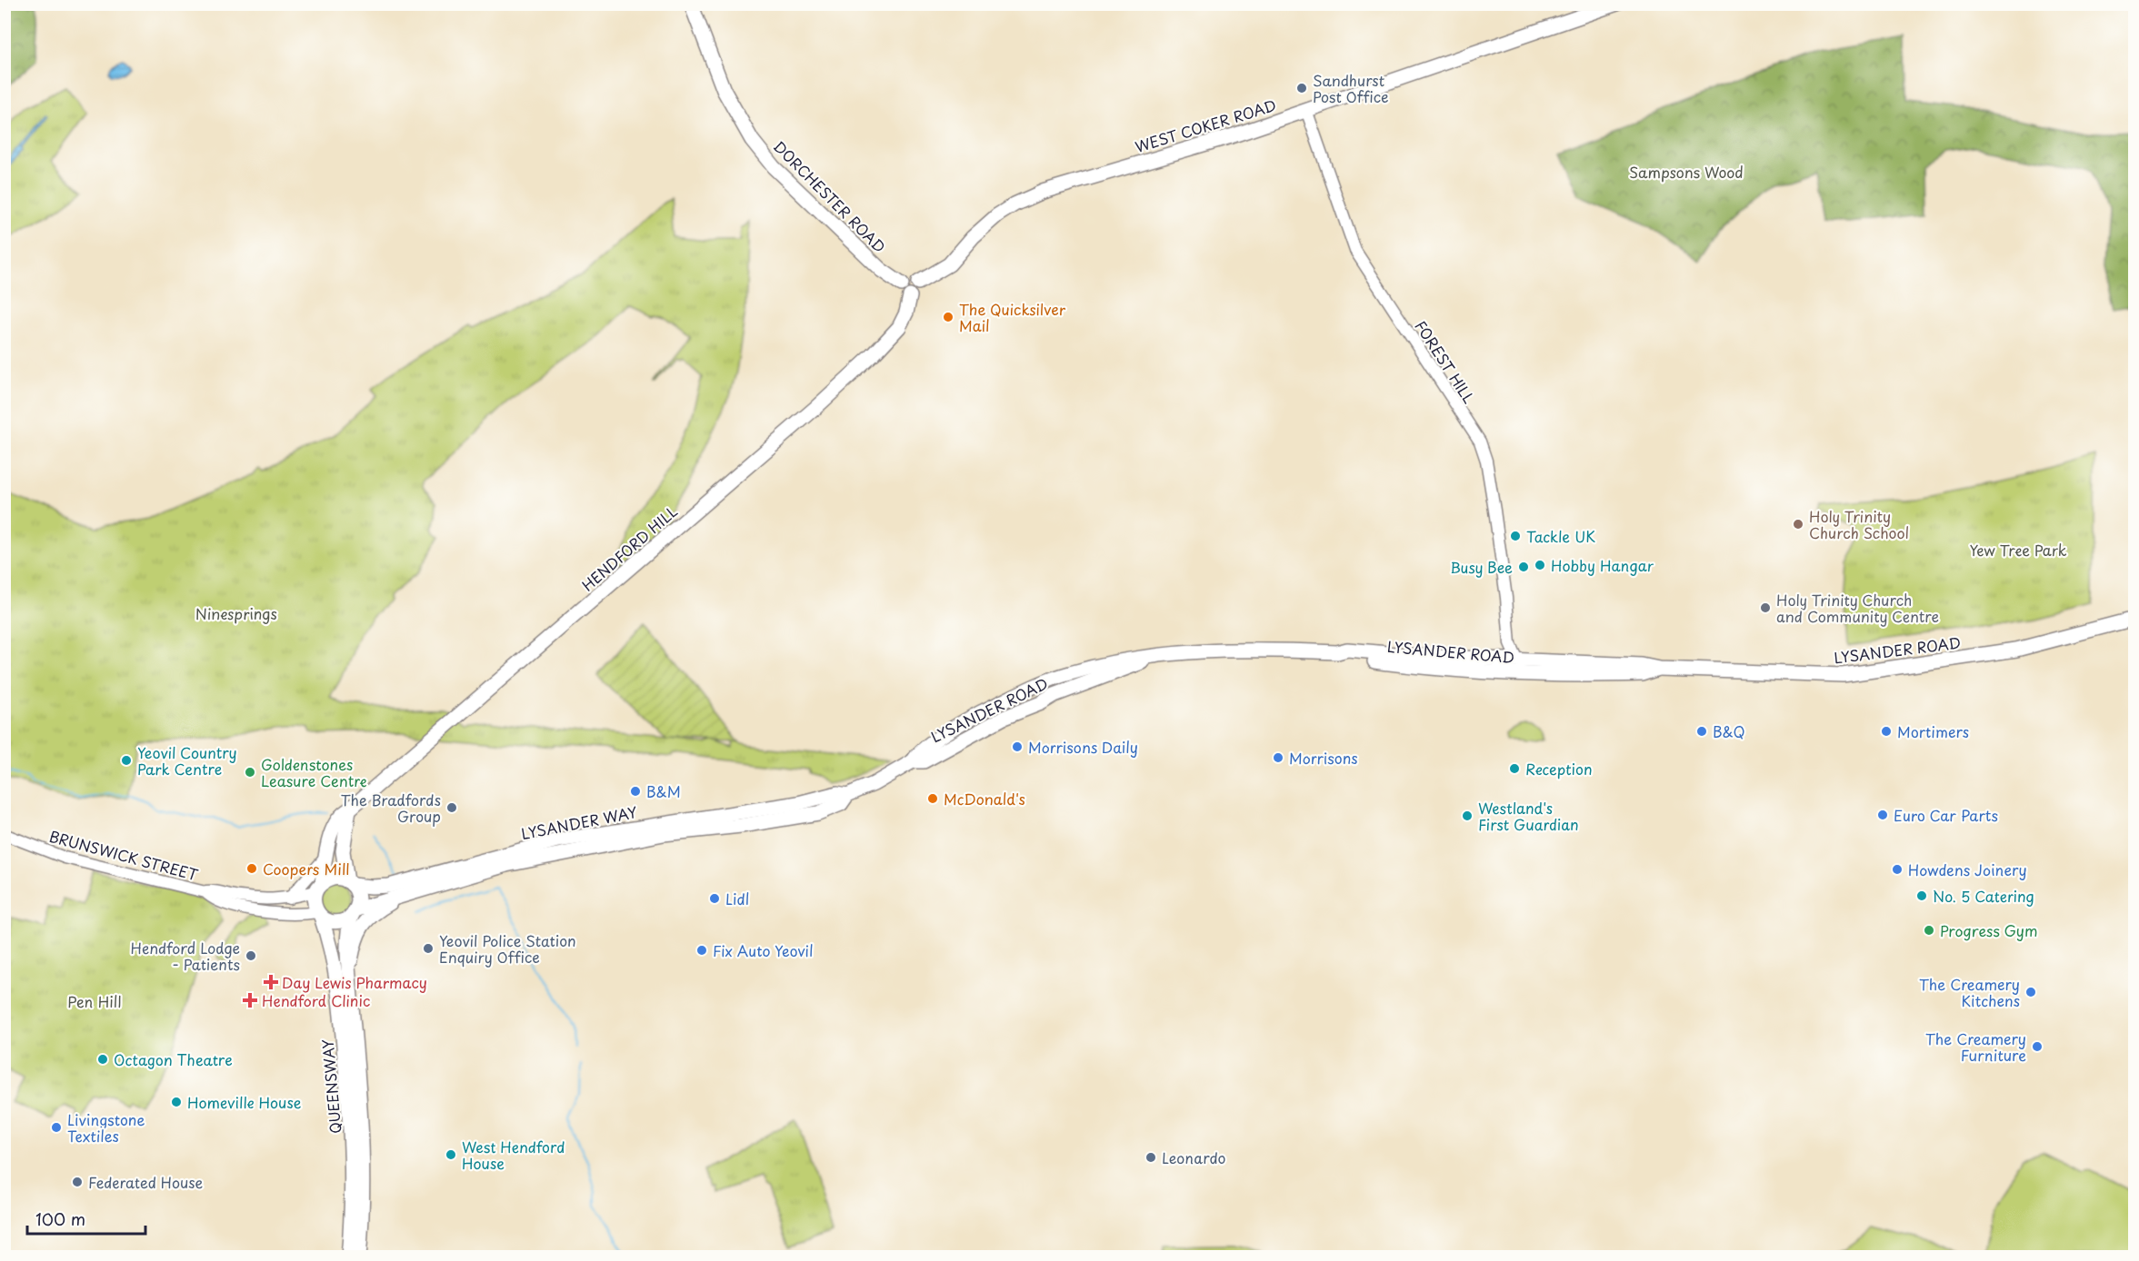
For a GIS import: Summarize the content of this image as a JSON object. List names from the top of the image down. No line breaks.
{"streets":{"main road":["WEST COKER ROAD","DORCHESTER ROAD","HENDFORD HILL","LYSANDER ROAD","LYSANDER WAY","QUEENSWAY"],"street":["FOREST HILL","BRUNSWICK STREET"]},"crossings":[["WEST COKER ROAD","FOREST HILL"],["WEST COKER ROAD","HENDFORD HILL"],["DORCHESTER ROAD","HENDFORD HILL"],["FOREST HILL","LYSANDER ROAD"],["HENDFORD HILL","LYSANDER WAY"],["HENDFORD HILL","BRUNSWICK STREET"],["HENDFORD HILL","QUEENSWAY"],["LYSANDER ROAD","LYSANDER WAY"],["LYSANDER WAY","BRUNSWICK STREET"],["LYSANDER WAY","QUEENSWAY"],["BRUNSWICK STREET","QUEENSWAY"]],"parks":["Sampsons Wood","Yew Tree Park","Ninesprings","Pen Hill"],"places":{"other":["Sandhurst Post Office","The Quicksilver Mail","Holy Trinity Church School","Tackle UK","Hobby Hangar","Busy Bee","Holy Trinity Church and Community Centre","B&Q","Mortimers","Morrisons Daily","Morrisons","Yeovil Country Park Centre","Reception","Goldenstones Leasure Centre","B&M","McDonald's","The Bradfords Group","Euro Car Parts","Westland's First Guardian","Coopers Mill","Howdens Joinery","No. 5 Catering","Lidl","Progress Gym","Yeovil Police Station Enquiry Office","Fix Auto Yeovil","Hendford Lodge - Patients","The Creamery Kitchens","The Creamery Furniture","Octagon Theatre","Homeville House","Livingstone Textiles","West Hendford House","Leonardo","Federated House"],"health":["Day Lewis Pharmacy","Hendford Clinic"]},"scale_bar":"100 m"}
